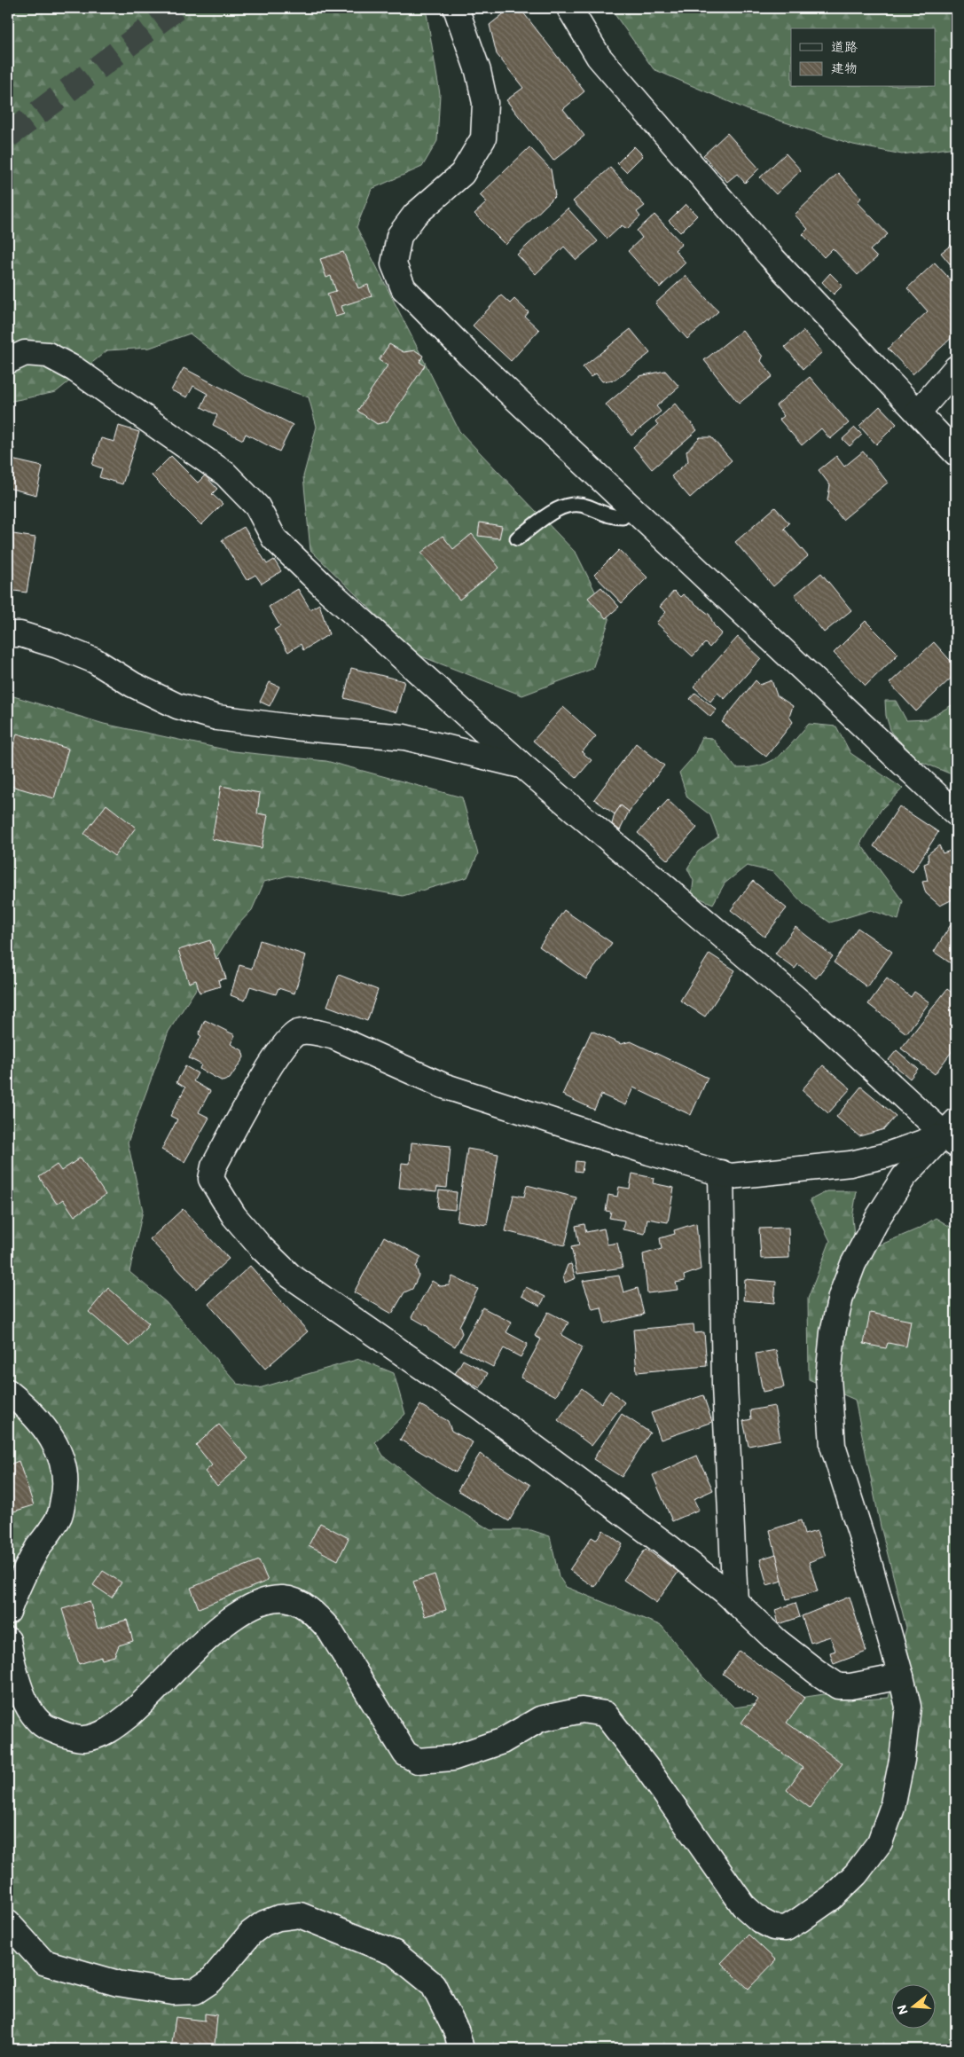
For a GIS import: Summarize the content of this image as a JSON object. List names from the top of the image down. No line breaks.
{"legend":["道路","建物"],"north":"left"}
